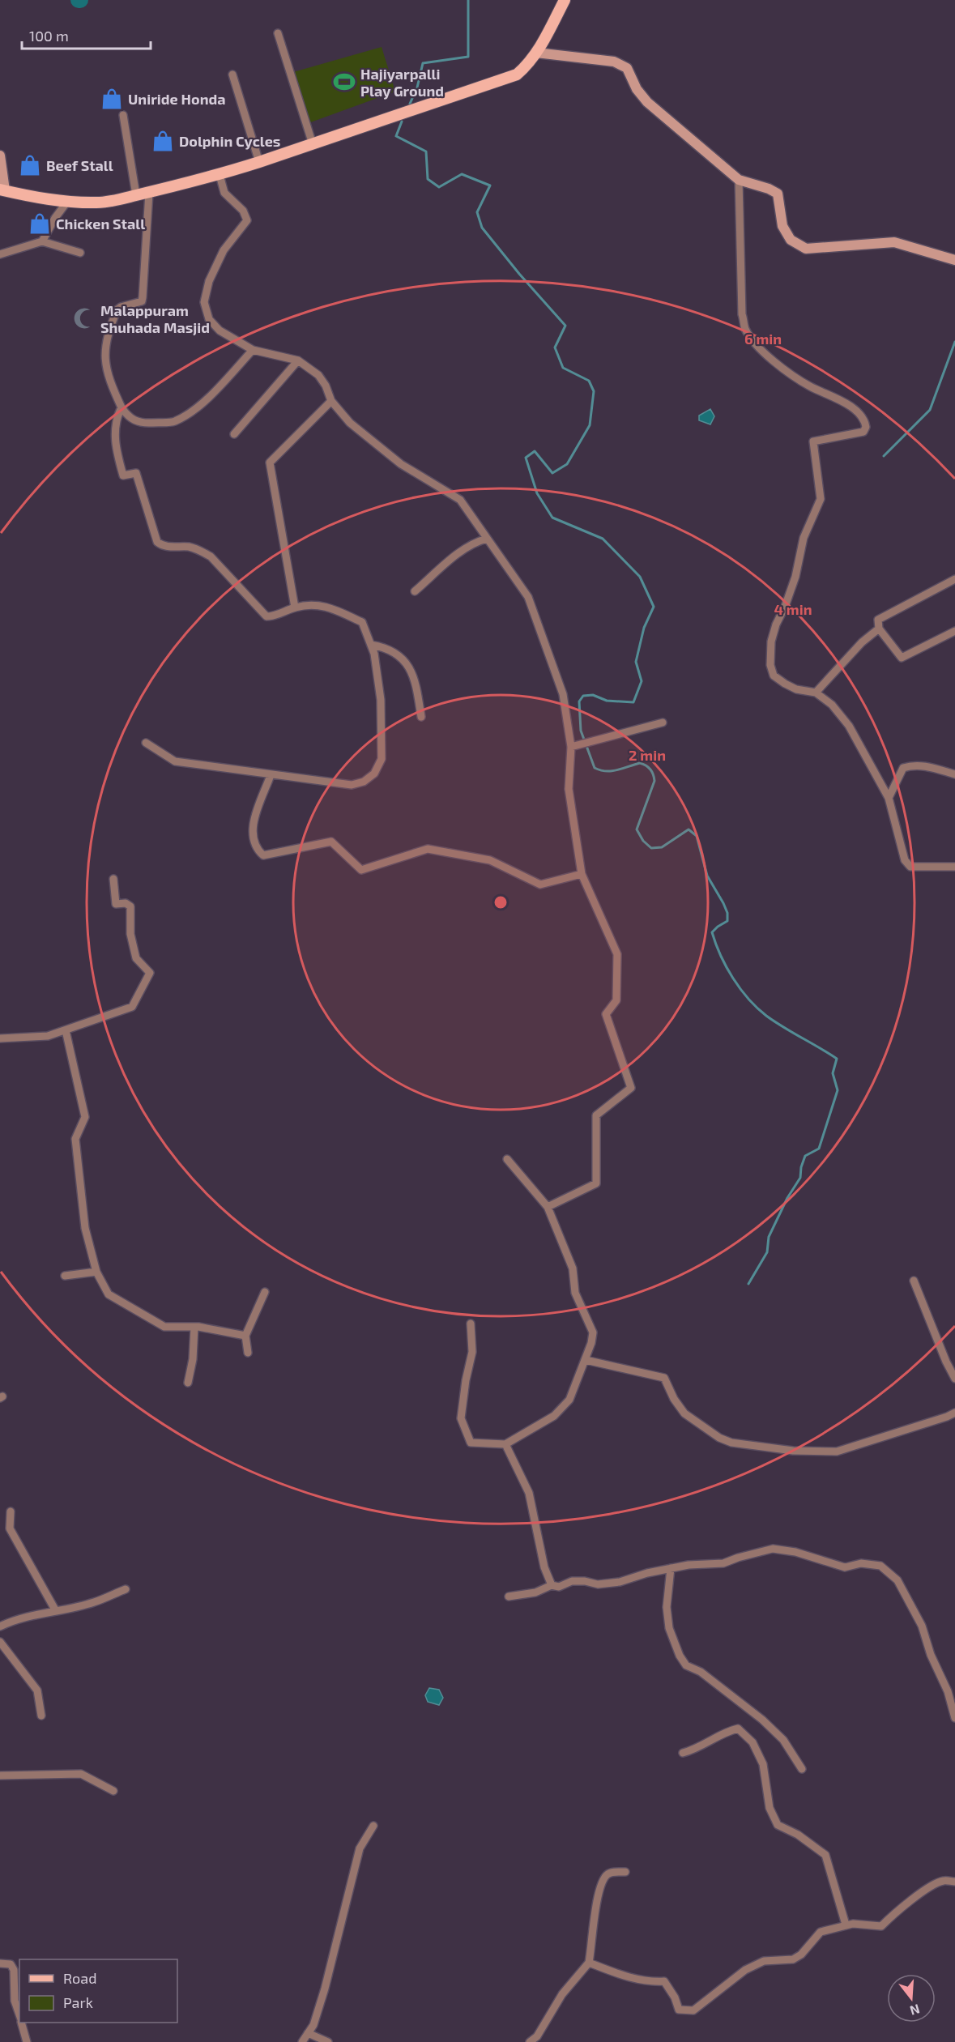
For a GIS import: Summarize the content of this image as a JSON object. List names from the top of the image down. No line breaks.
{"places":{"sports":["Hajiyarpalli Play Ground"],"shop":["Uniride Honda","Dolphin Cycles","Beef Stall","Chicken Stall"],"mosque":["Malappuram Shuhada Masjid"]},"legend":["Road","Park"],"scale_bar":"100 m","north":"bottom","rings":["6 min","4 min","2 min"]}
